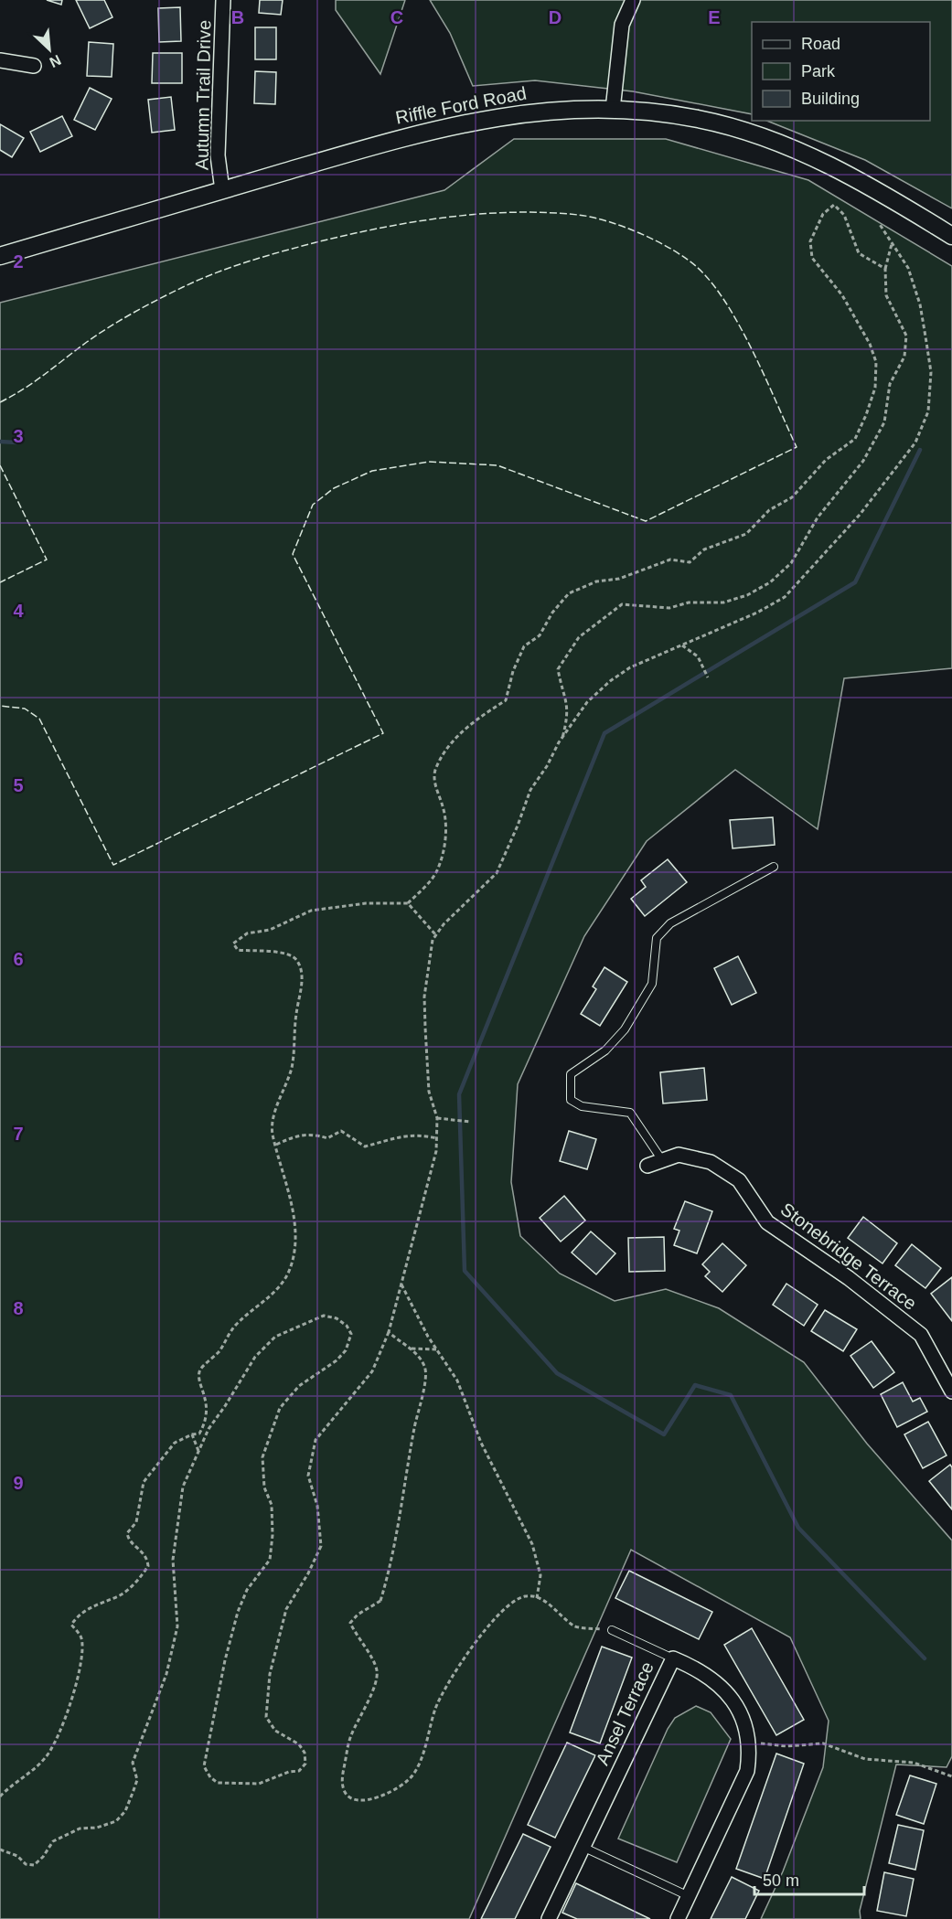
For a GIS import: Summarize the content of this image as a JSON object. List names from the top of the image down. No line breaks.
{"streets":{"street":["Autumn Trail Drive","Riffle Ford Road","Stonebridge Terrace","Ansel Terrace"]},"crossings":[["Autumn Trail Drive","Riffle Ford Road"]],"legend":["Road","Park","Building"],"scale_bar":"50 m","north":"bottom right","grid":{"columns":["B","C","D","E"],"rows":["2","3","4","5","6","7","8","9"]}}
